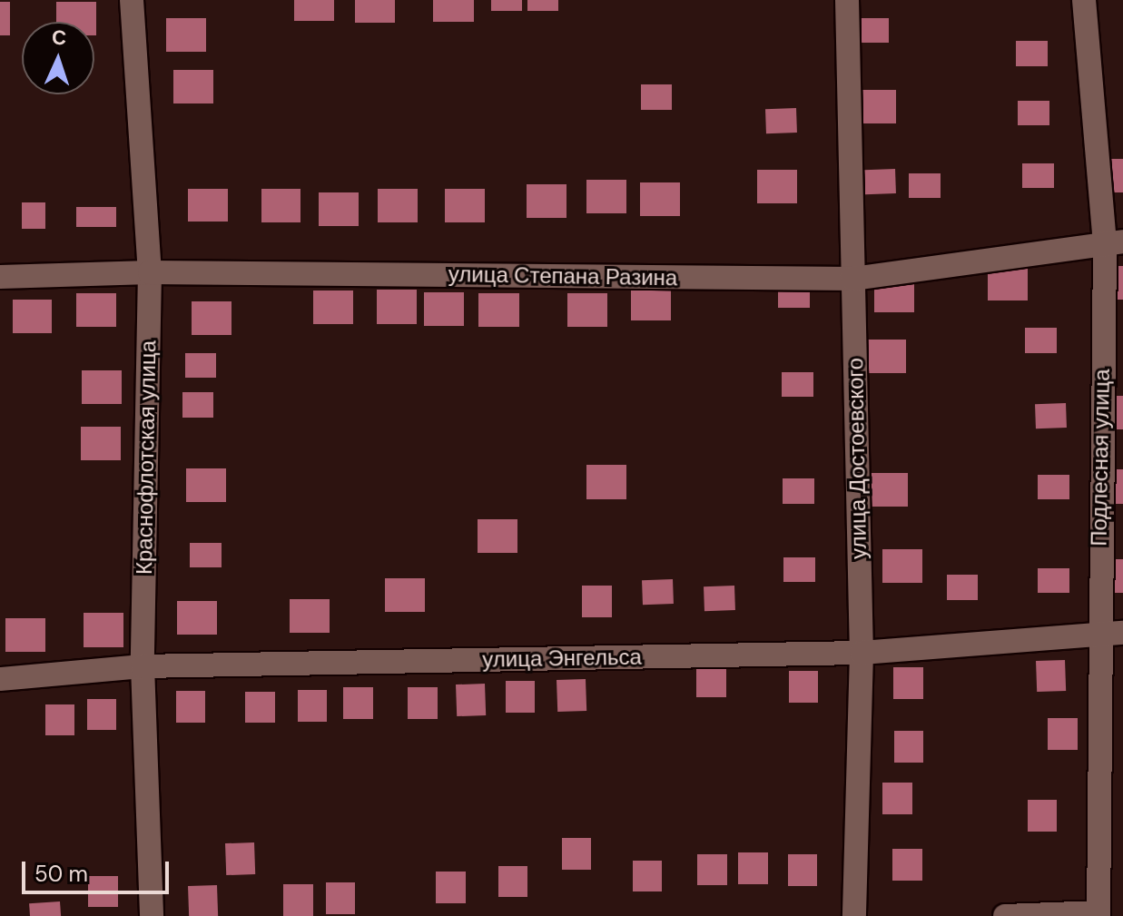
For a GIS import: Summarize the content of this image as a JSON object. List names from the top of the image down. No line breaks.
{"streets":{"street":["улица Степана Разина","Краснофлотская улица","Подлесная улица","улица Достоевского","улица Энгельса"]},"crossings":[["улица Степана Разина","Краснофлотская улица"],["улица Степана Разина","Подлесная улица"],["улица Степана Разина","улица Достоевского"],["Краснофлотская улица","улица Энгельса"],["Подлесная улица","улица Энгельса"],["улица Достоевского","улица Энгельса"]],"scale_bar":"50 m","north":"top"}
